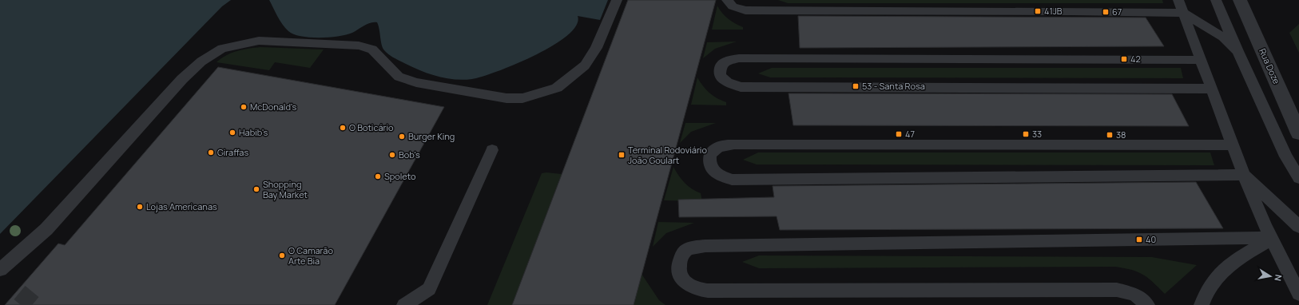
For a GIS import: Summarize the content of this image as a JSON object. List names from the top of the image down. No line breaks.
{"streets":{"street":["Rua Doze"]},"places":{"transit":["41JB","67","42","53 - Santa Rosa","47","33","38","Terminal Rodoviário João Goulart","40"],"other":["McDonald's","O Boticário","Habib's","Burger King","Giraffas","Bob's","Spoleto","Shopping Bay Market","Lojas Americanas","O Camarão Arte Bia"]},"north":"right"}
